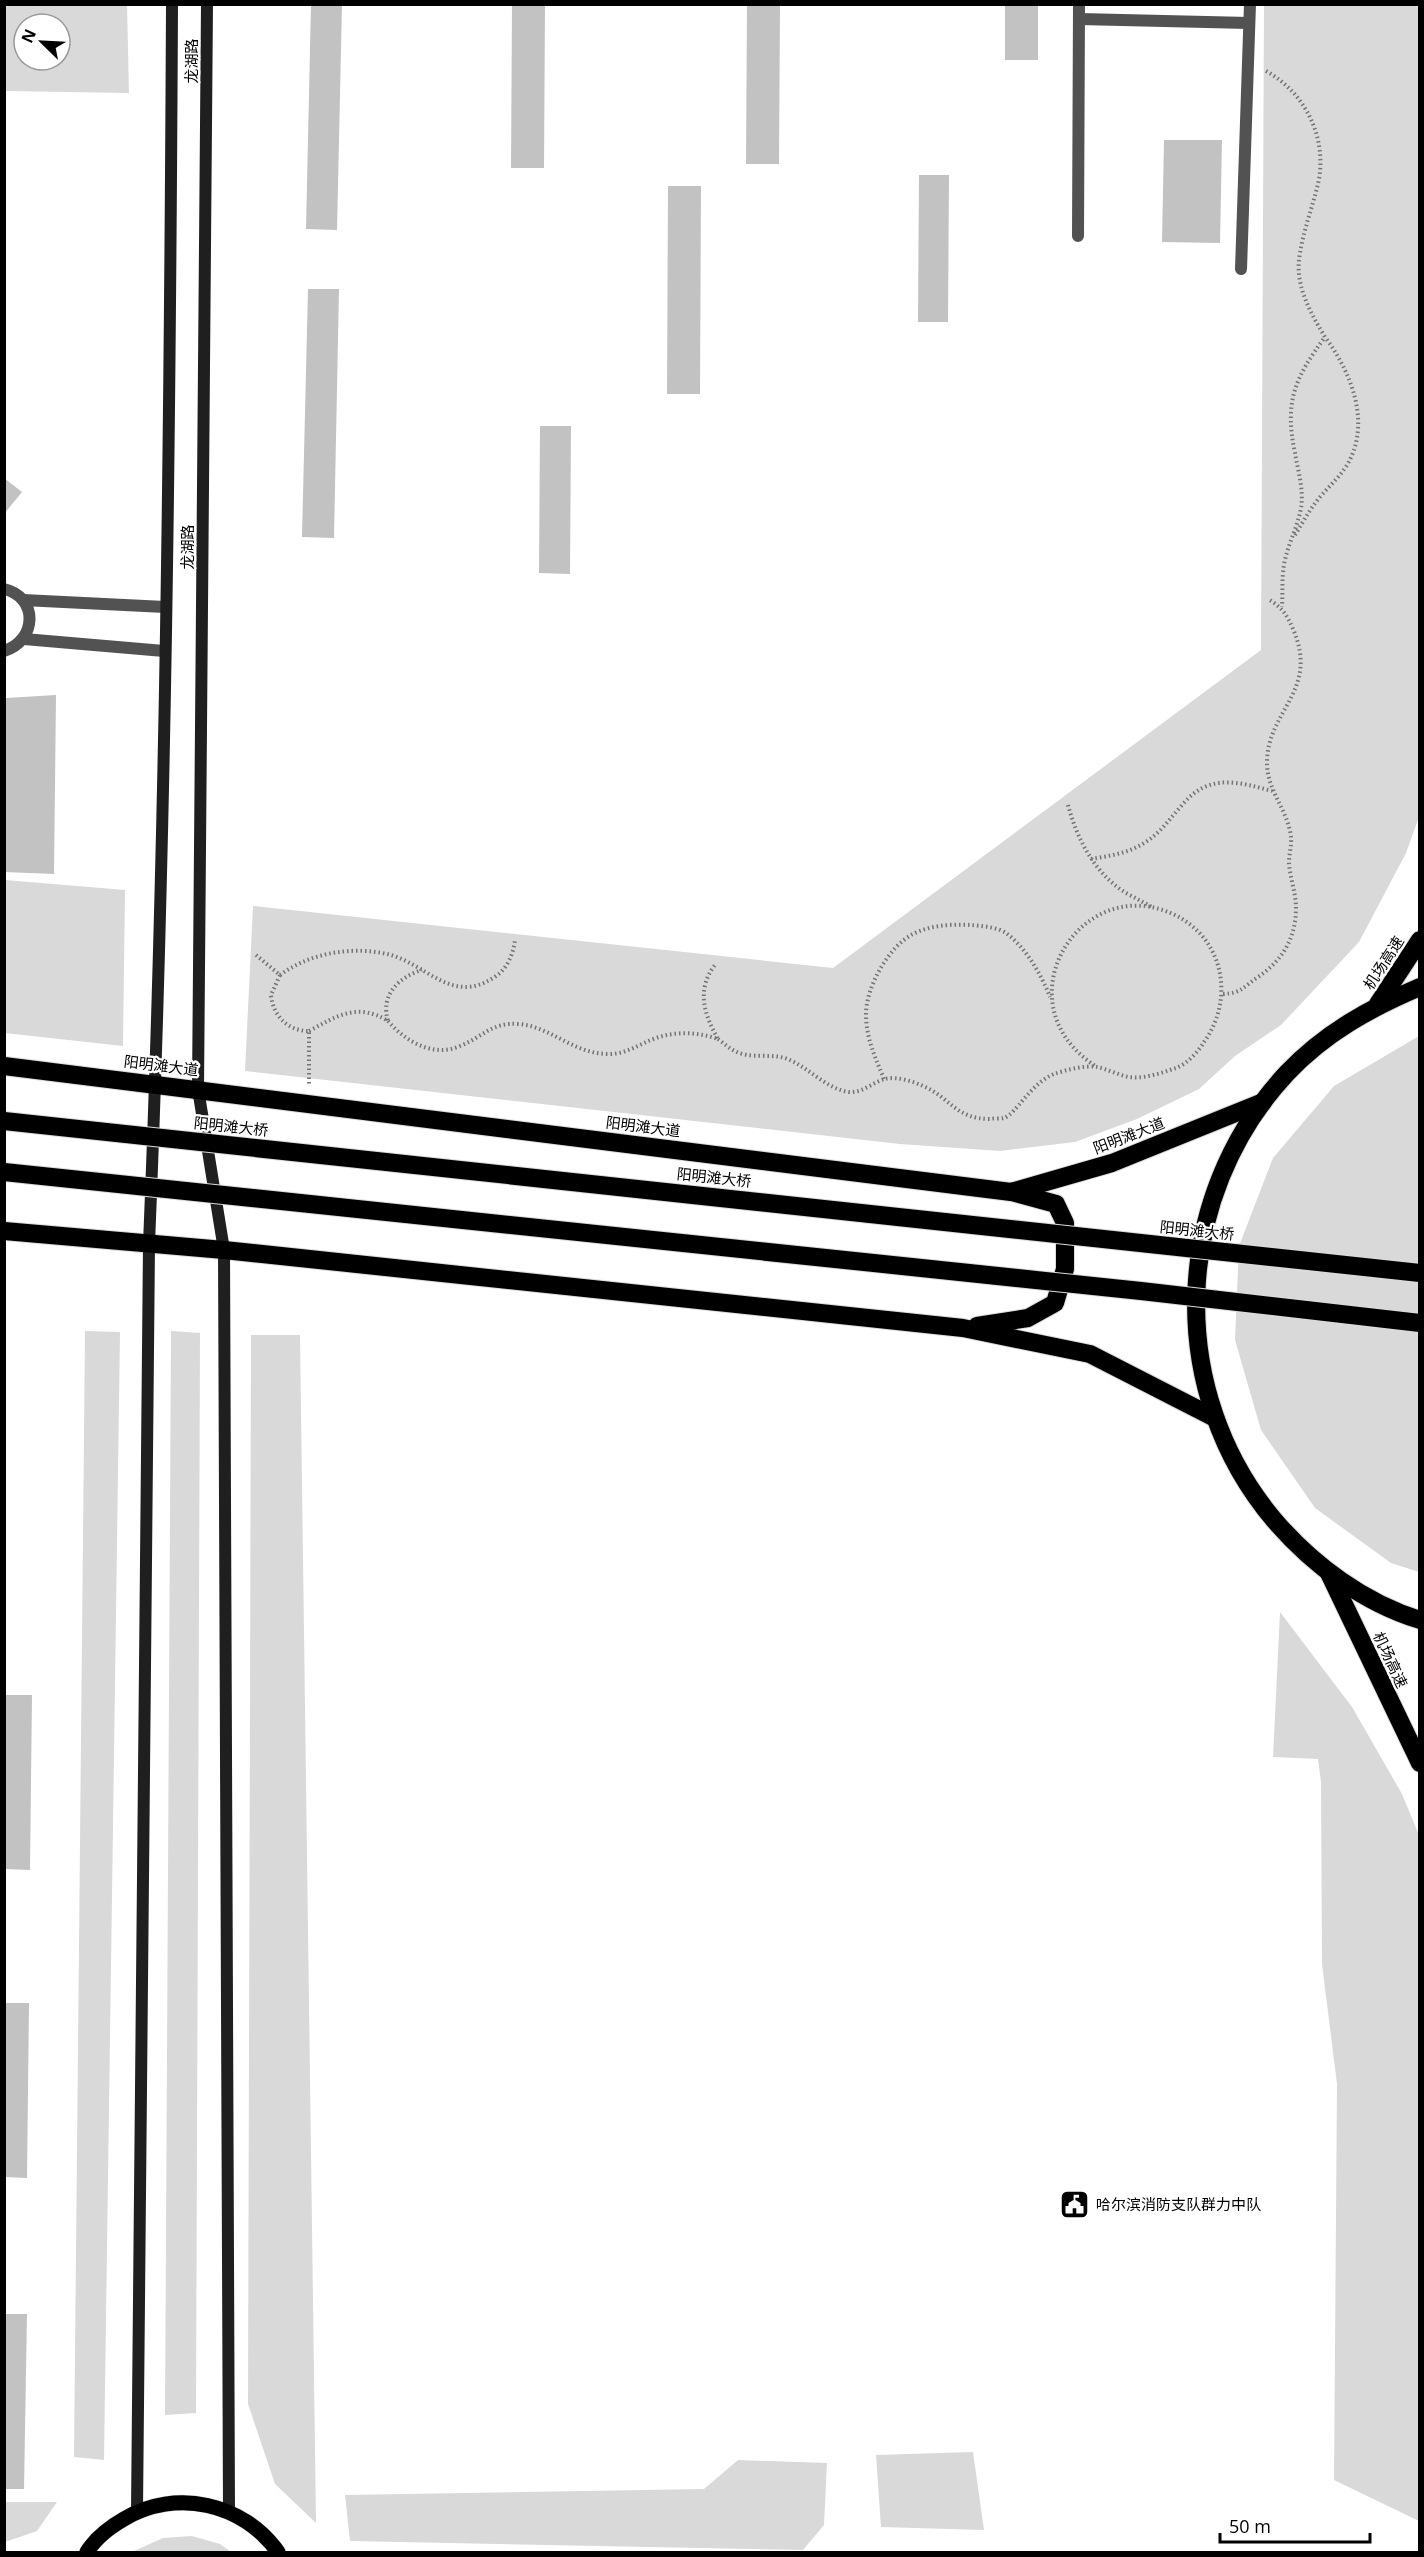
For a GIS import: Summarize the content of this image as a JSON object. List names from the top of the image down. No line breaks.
{"streets":{"highway":["机场高速","阳明滩大道","阳明滩大桥"],"main road":["龙湖路"]},"crossings":[["龙湖路","阳明滩大道"]],"places":{"public building":["哈尔滨消防支队群力中队"]},"scale_bar":"50 m","north":"top left"}
